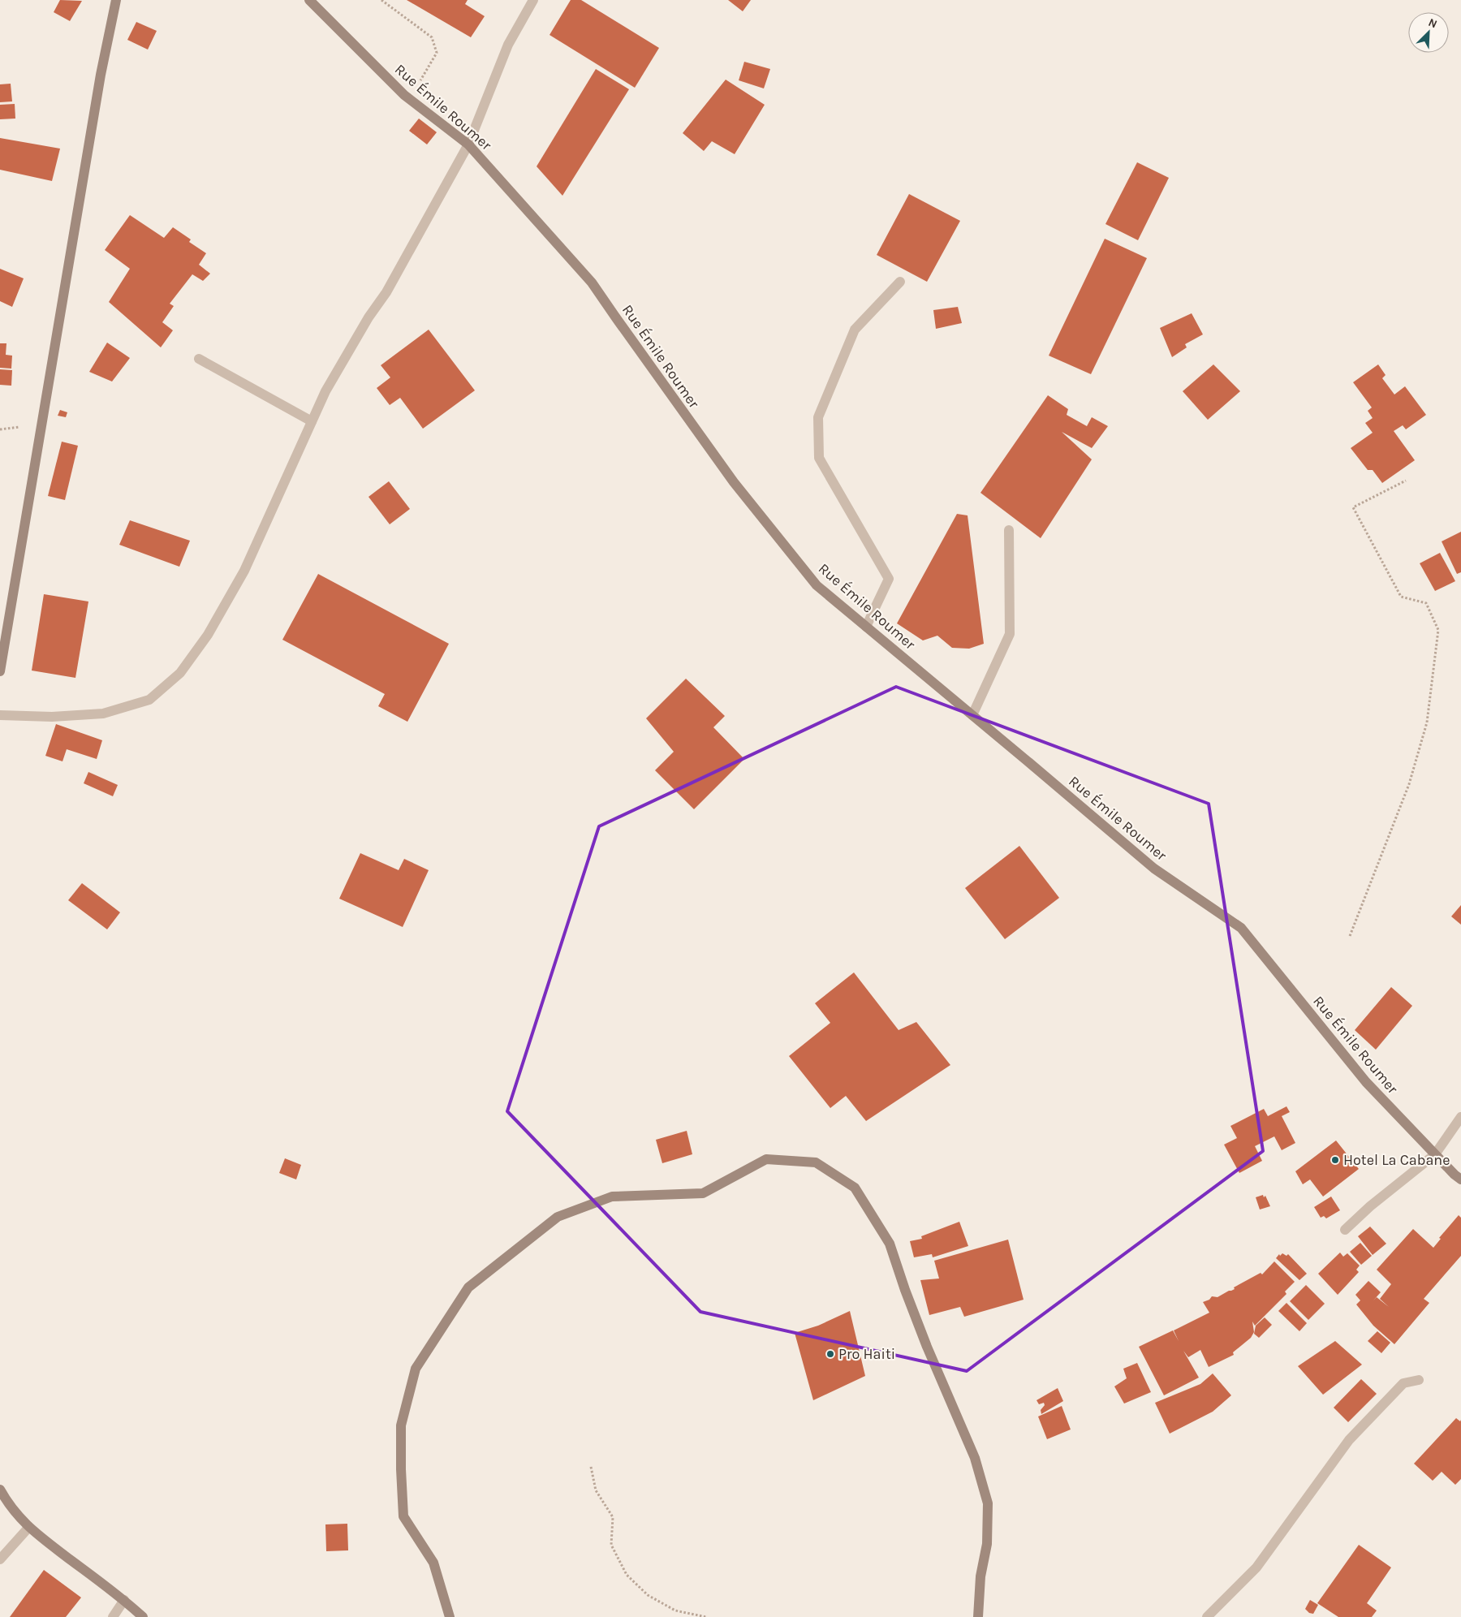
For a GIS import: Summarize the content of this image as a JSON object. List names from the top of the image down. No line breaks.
{"streets":{"street":["Rue Émile Roumer"]},"places":["Hotel La Cabane","Pro Haiti"],"north":"top right"}
